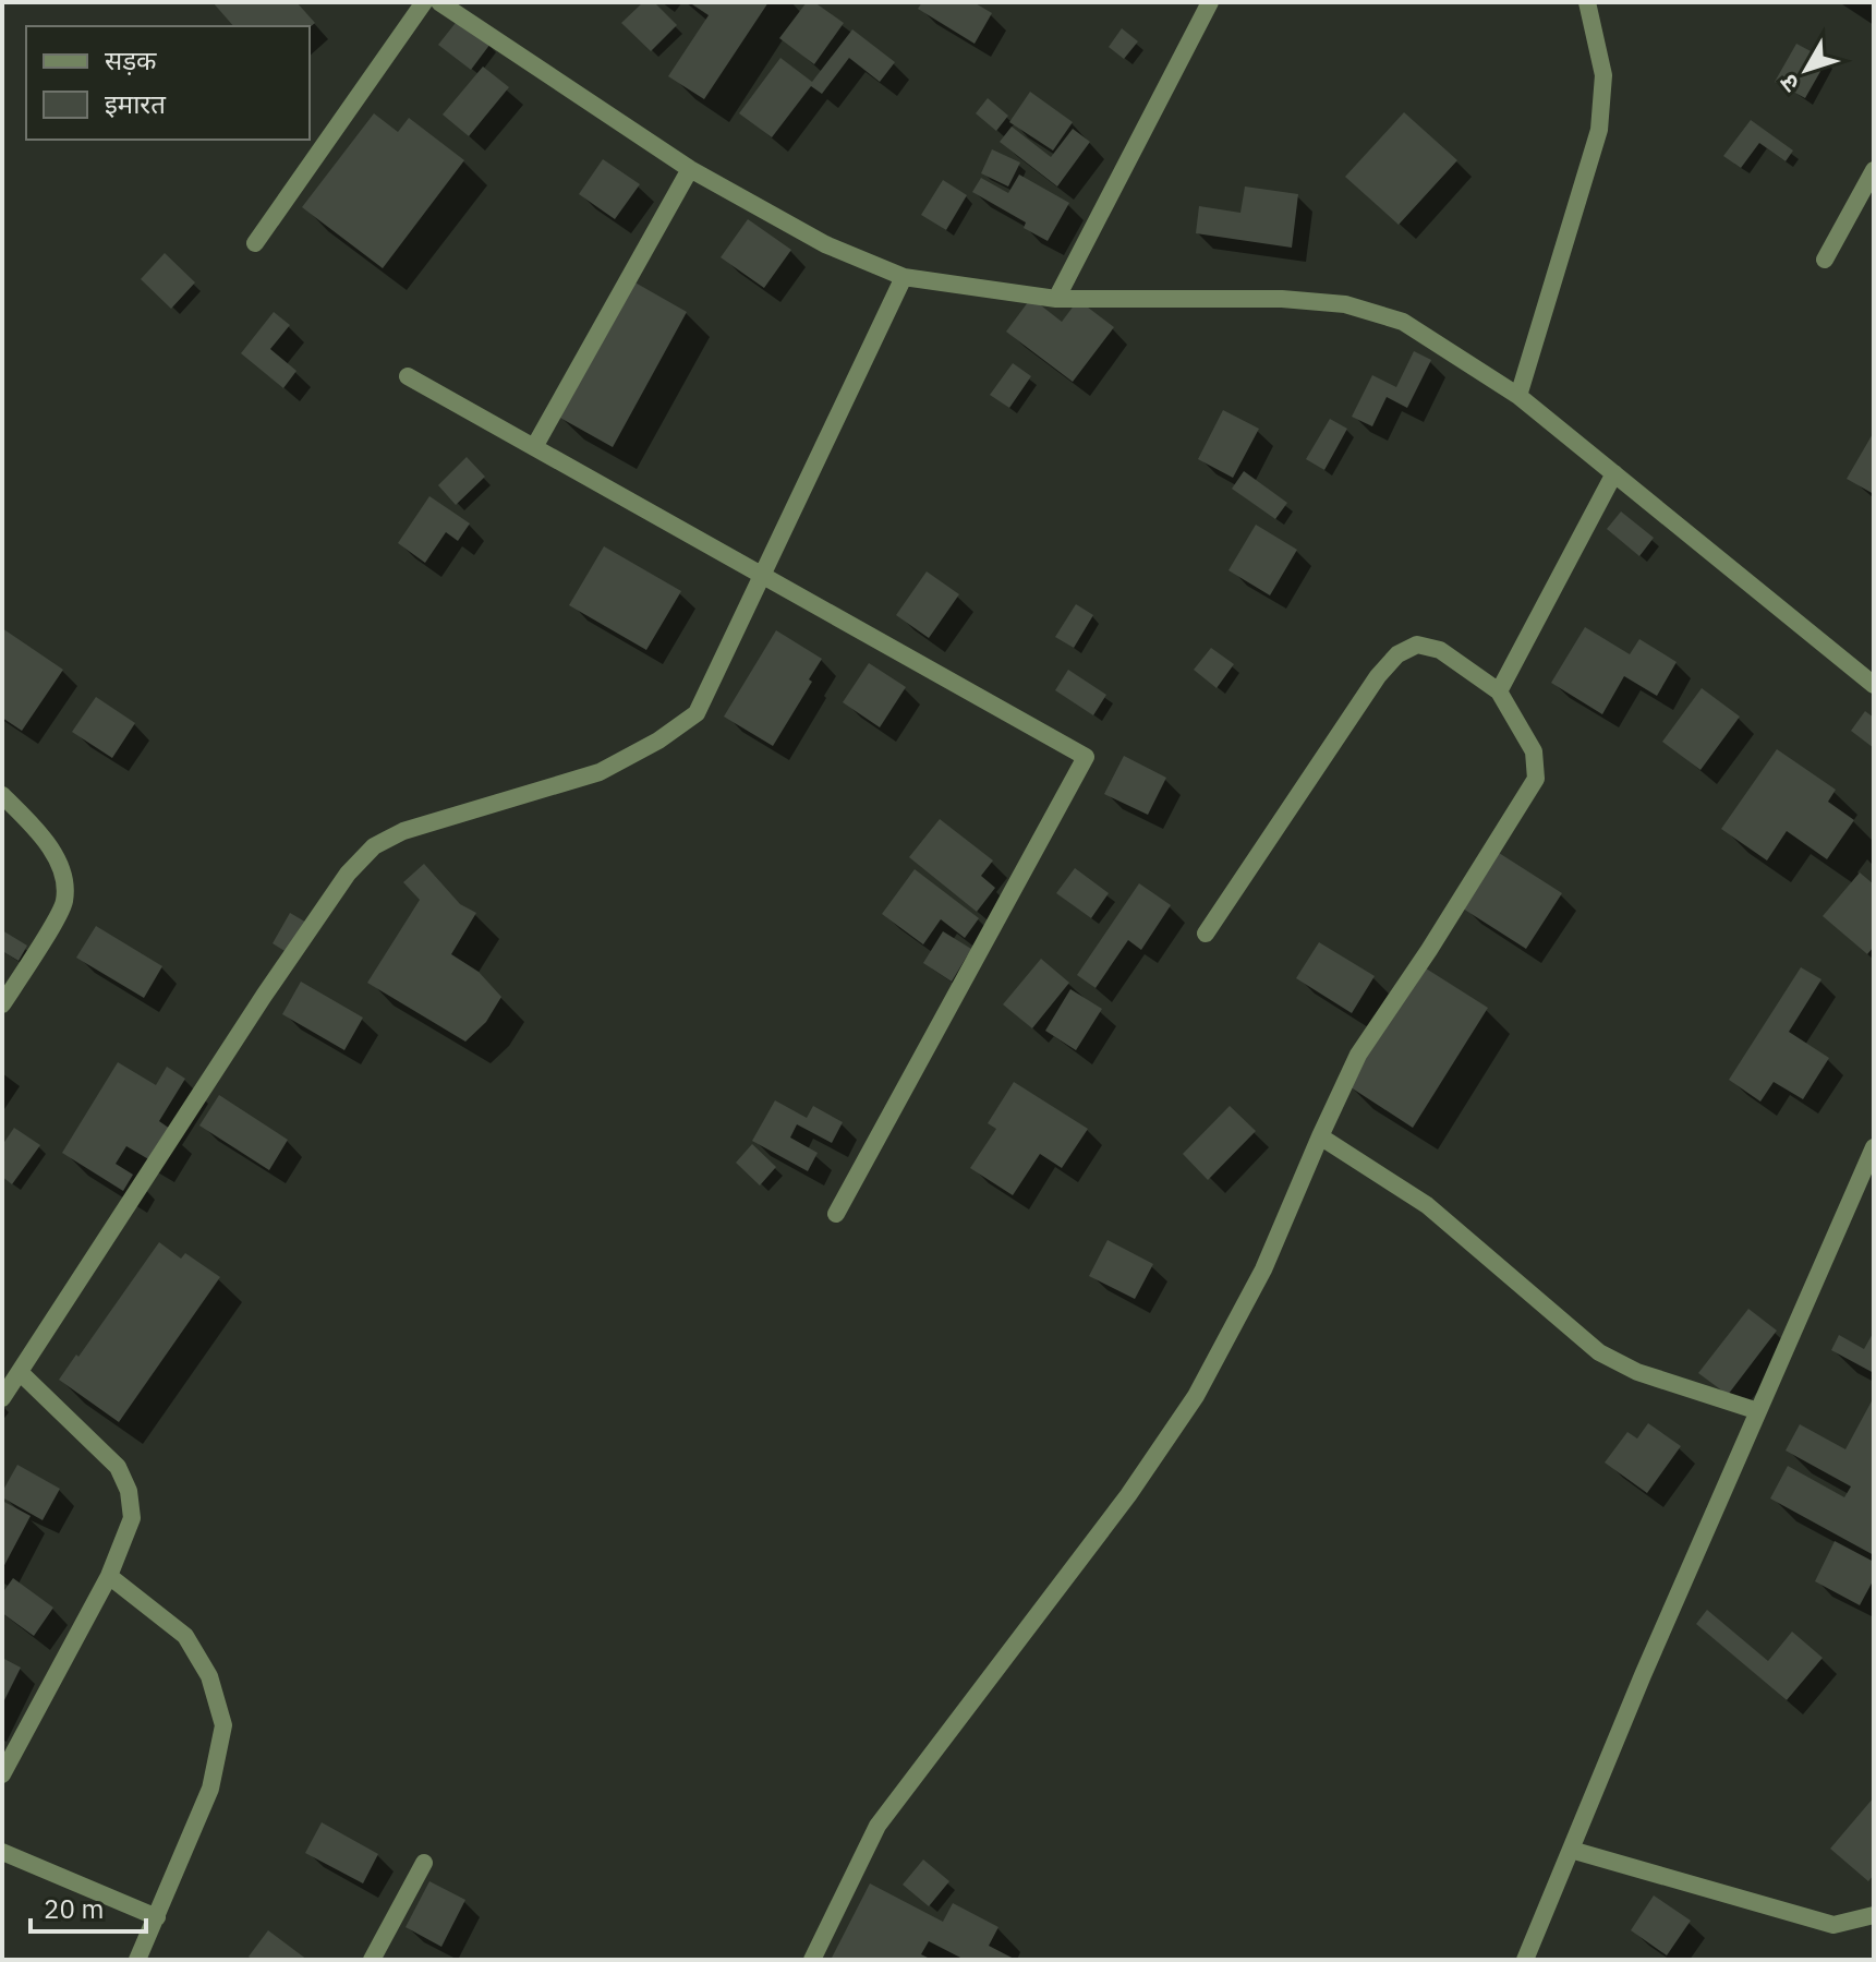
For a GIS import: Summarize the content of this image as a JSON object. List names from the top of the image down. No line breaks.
{"legend":["सड़क","इमारत"],"scale_bar":"20 m","north":"bottom left"}
